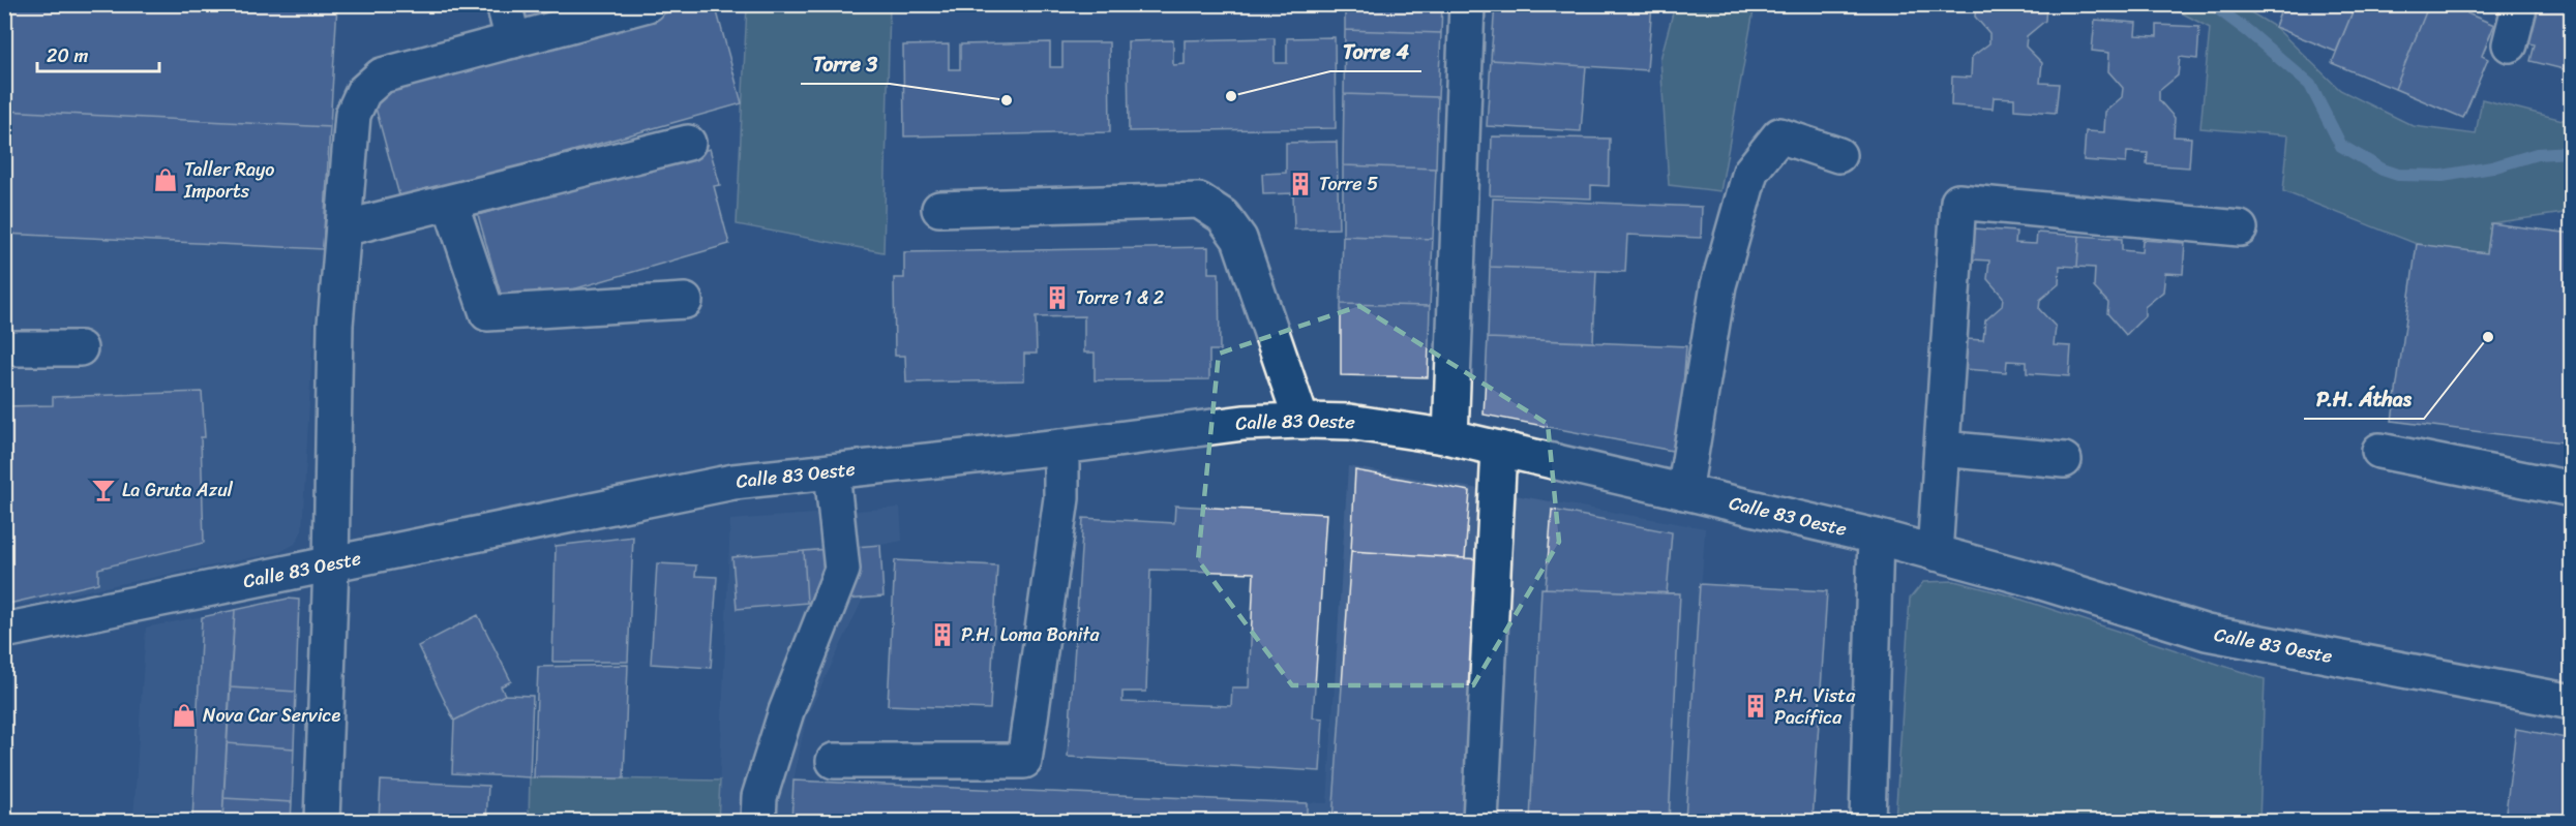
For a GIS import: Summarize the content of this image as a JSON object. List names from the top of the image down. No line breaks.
{"streets":{"street":["Calle 83 Oeste"]},"places":{"other":["Torre 4","Torre 3","P.H. Áthas"],"shop":["Taller Rayo Imports","Nova Car Service"],"building":["Torre 5","Torre 1 & 2","P.H. Loma Bonita","P.H. Vista Pacífica"],"bar":["La Gruta Azul"]},"scale_bar":"20 m"}
